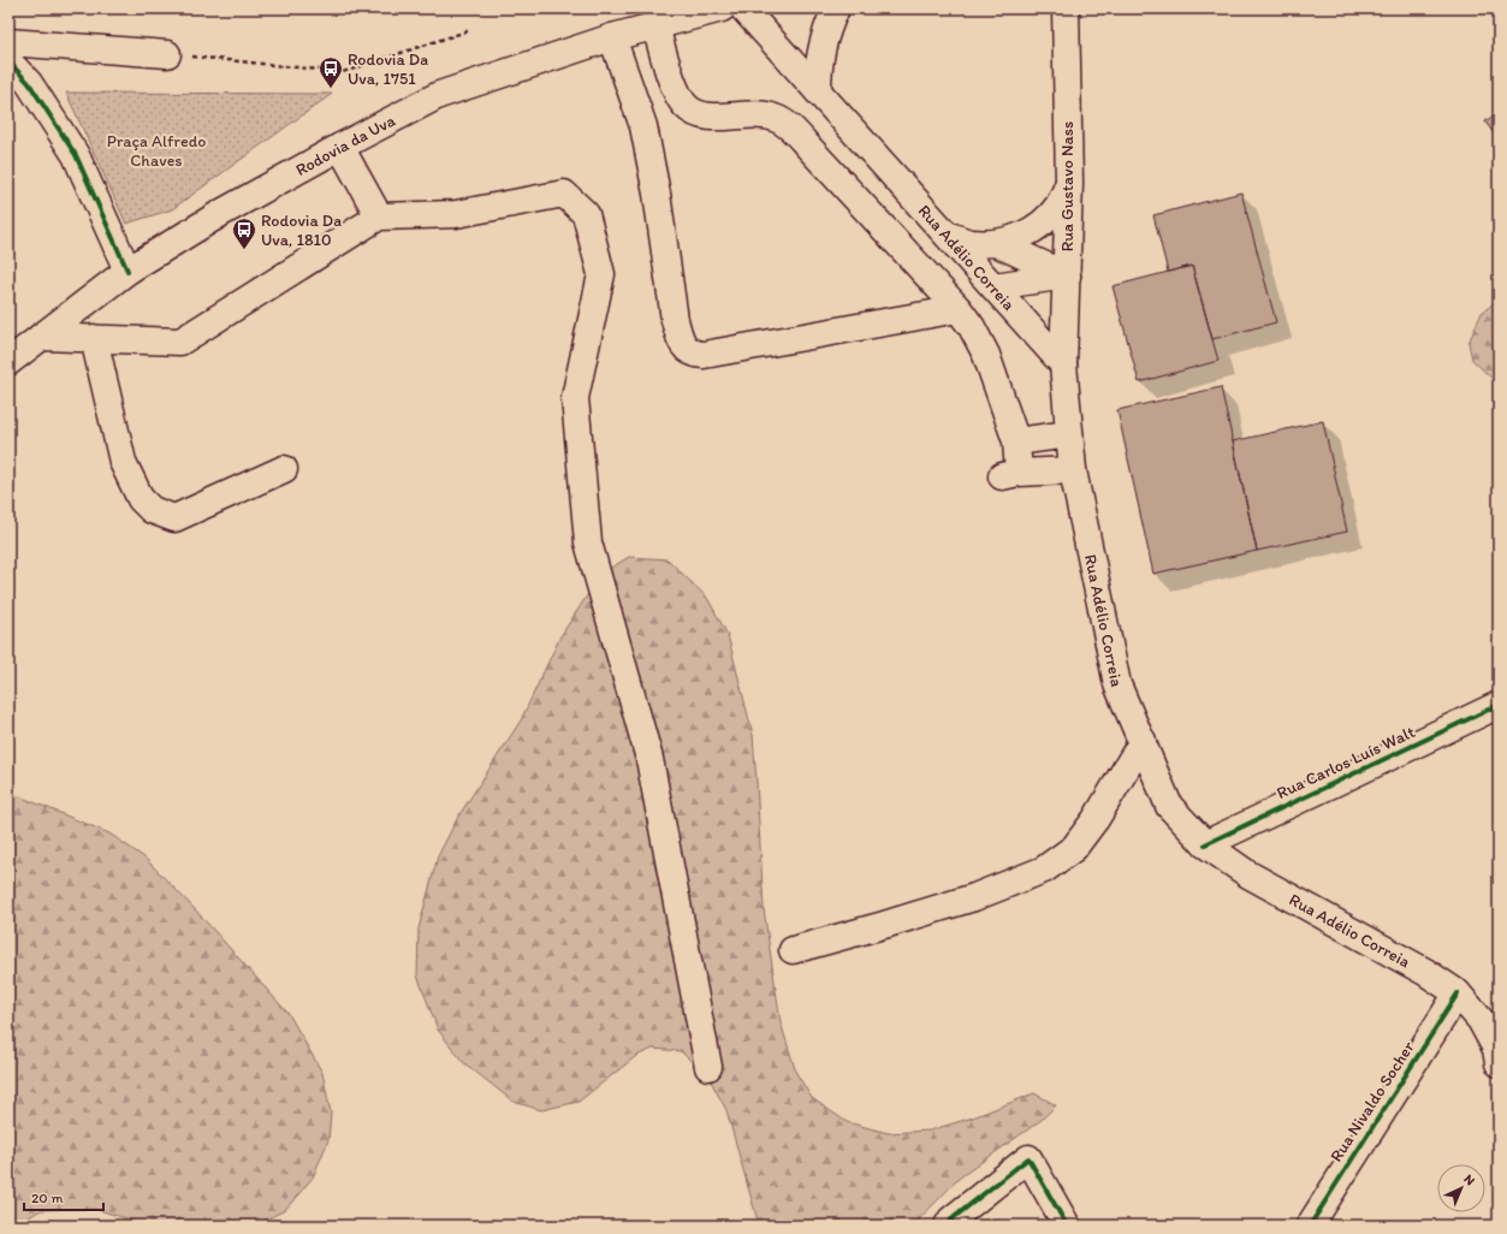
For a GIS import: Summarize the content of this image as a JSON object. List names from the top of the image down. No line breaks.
{"streets":{"main road":["Rodovia da Uva","Rua Gustavo Nass","Rua Adélio Correia","Rua Carlos Luís Walt","Rua Nivaldo Socher"]},"crossings":[["Rua Gustavo Nass","Rua Adélio Correia"],["Rua Adélio Correia","Rua Carlos Luís Walt"],["Rua Adélio Correia","Rua Nivaldo Socher"]],"parks":["Praça Alfredo Chaves"],"places":{"bus stop":["Rodovia Da Uva, 1751","Rodovia Da Uva, 1810"]},"scale_bar":"20 m","north":"top right"}
